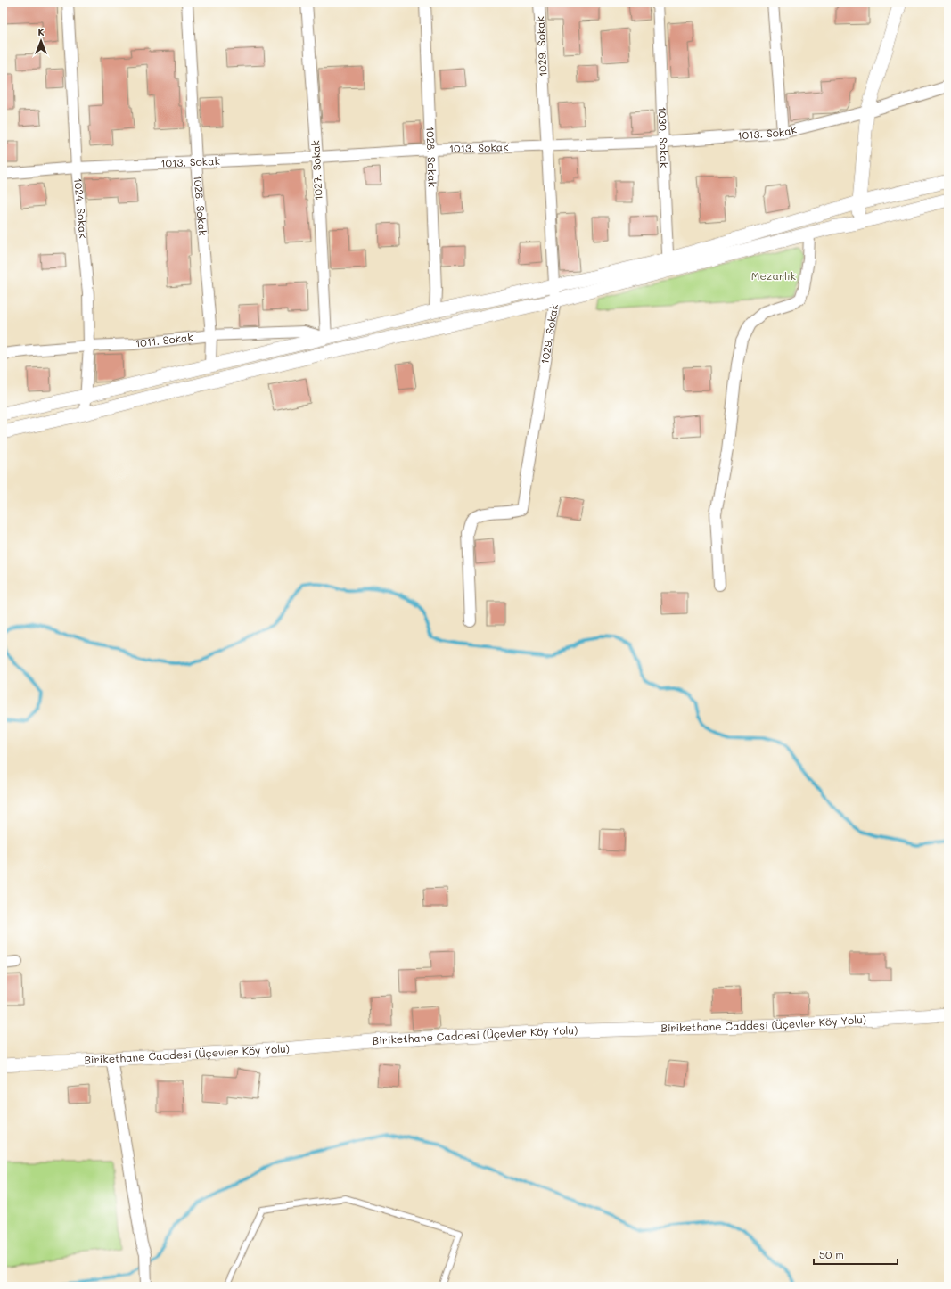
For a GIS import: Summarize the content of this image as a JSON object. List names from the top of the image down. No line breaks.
{"streets":{"street":["1029. Sokak","1013. Sokak","1030. Sokak","1028. Sokak","1027. Sokak","1026. Sokak","1024. Sokak","1011. Sokak","Birikethane Caddesi (Üçevler Köy Yolu)"]},"crossings":[["1029. Sokak","1013. Sokak"],["1013. Sokak","1030. Sokak"],["1013. Sokak","1028. Sokak"],["1013. Sokak","1027. Sokak"],["1013. Sokak","1026. Sokak"],["1013. Sokak","1024. Sokak"],["1027. Sokak","1011. Sokak"],["1026. Sokak","1011. Sokak"],["1024. Sokak","1011. Sokak"]],"parks":["Mezarlık"],"scale_bar":"50 m","north":"top"}
